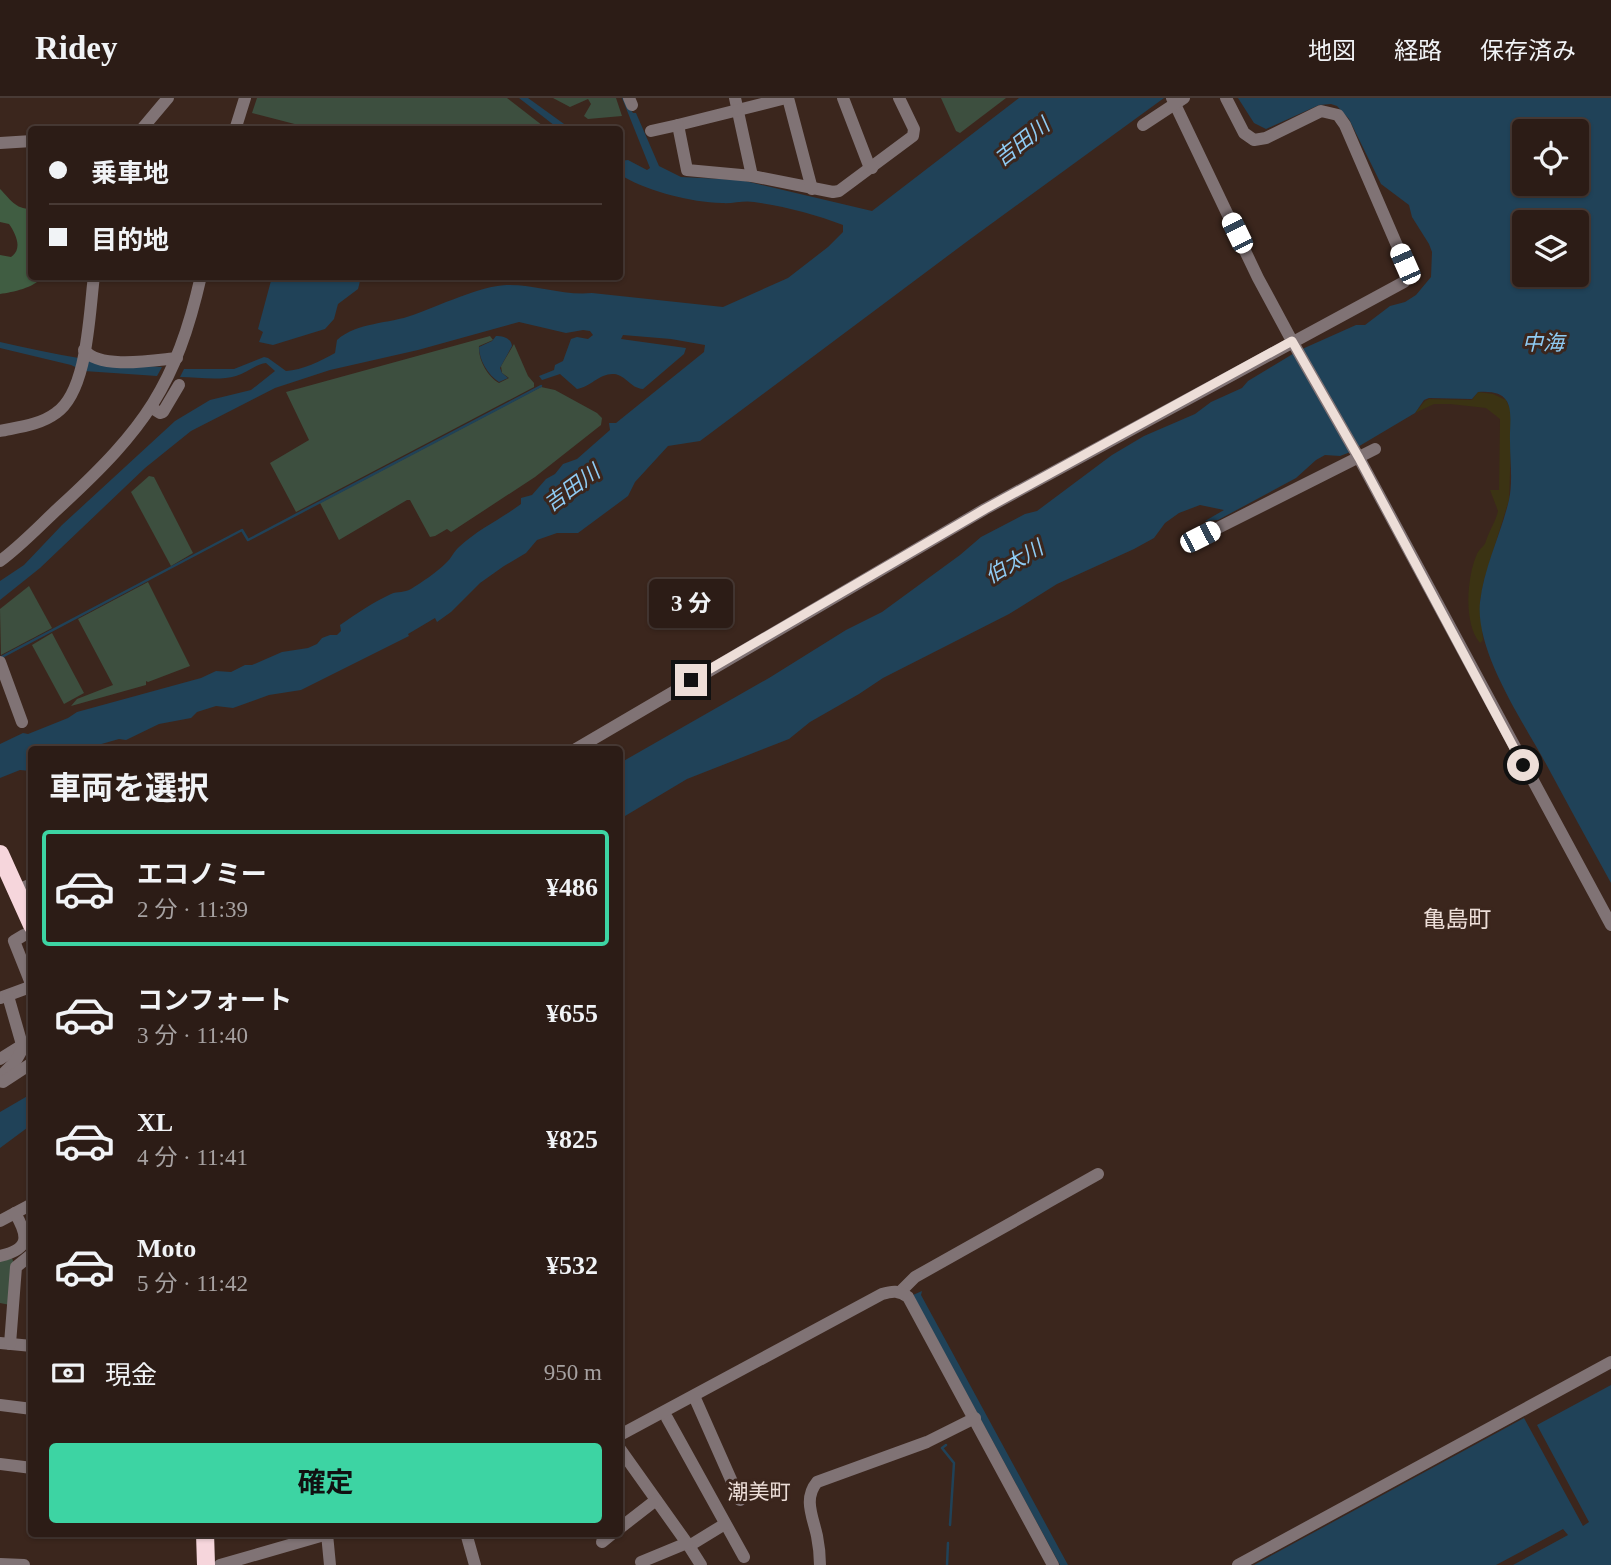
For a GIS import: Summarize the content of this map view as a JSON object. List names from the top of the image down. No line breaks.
{"districts":["亀島町","潮美町"],"water":["吉田川","中海","伯太川"],"page":{"header":"Ridey","nav":["地図","経路","保存済み"],"banner":["乗車地","目的地"],"bubble":"3 分","heading":"車両を選択","list":[{"name":"エコノミー","note":"2 分 · 11:39","value":"¥486"},{"name":"コンフォート","note":"3 分 · 11:40","value":"¥655"},{"name":"XL","note":"4 分 · 11:41","value":"¥825"},{"name":"Moto","note":"5 分 · 11:42","value":"¥532"}],"pay":["現金","950 m"],"buttons":"確定"}}
